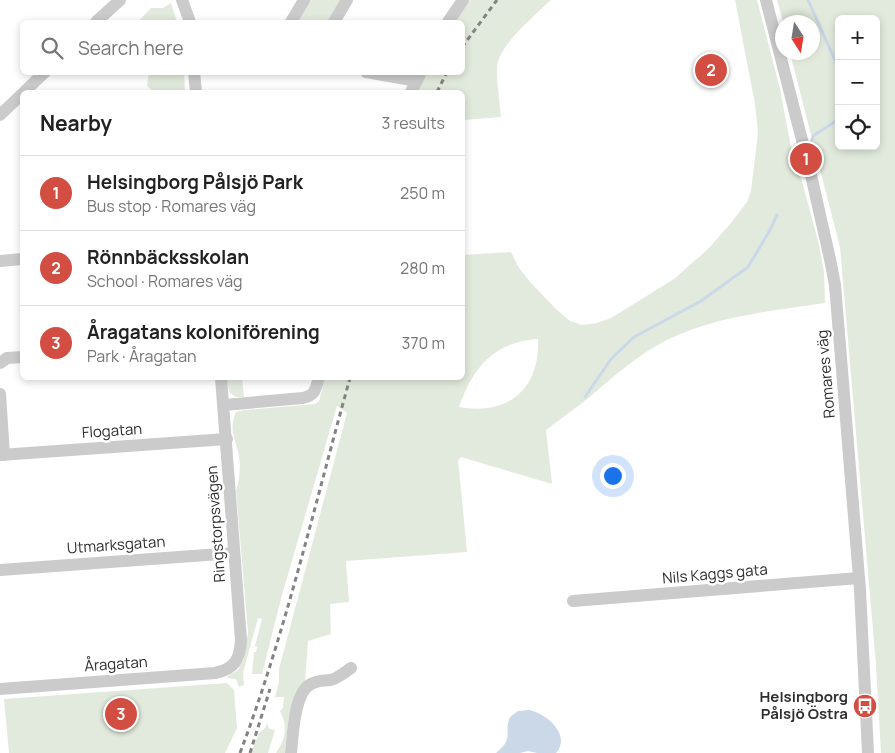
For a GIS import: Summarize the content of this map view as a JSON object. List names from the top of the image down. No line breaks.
{"streets":{"street":["Romares väg","Flogatan","Ringstorpsvägen","Utmarksgatan","Nils Kaggs gata","Åragatan"]},"crossings":[["Romares väg","Nils Kaggs gata"],["Flogatan","Ringstorpsvägen"],["Ringstorpsvägen","Utmarksgatan"],["Ringstorpsvägen","Åragatan"]],"places":{"bus stop":["Helsingborg Pålsjö Östra"]},"north":"bottom","page":{"map_buttons":["+","−"],"search":"Search here","pins":["2","1","3"],"heading":["Nearby","3 results"],"list":[{"mark":"1","name":"Helsingborg Pålsjö Park","note":"Bus stop · Romares väg","value":"250 m"},{"mark":"2","name":"Rönnbäcksskolan","note":"School · Romares väg","value":"280 m"},{"mark":"3","name":"Åragatans koloniförening","note":"Park · Åragatan","value":"370 m"}]}}
